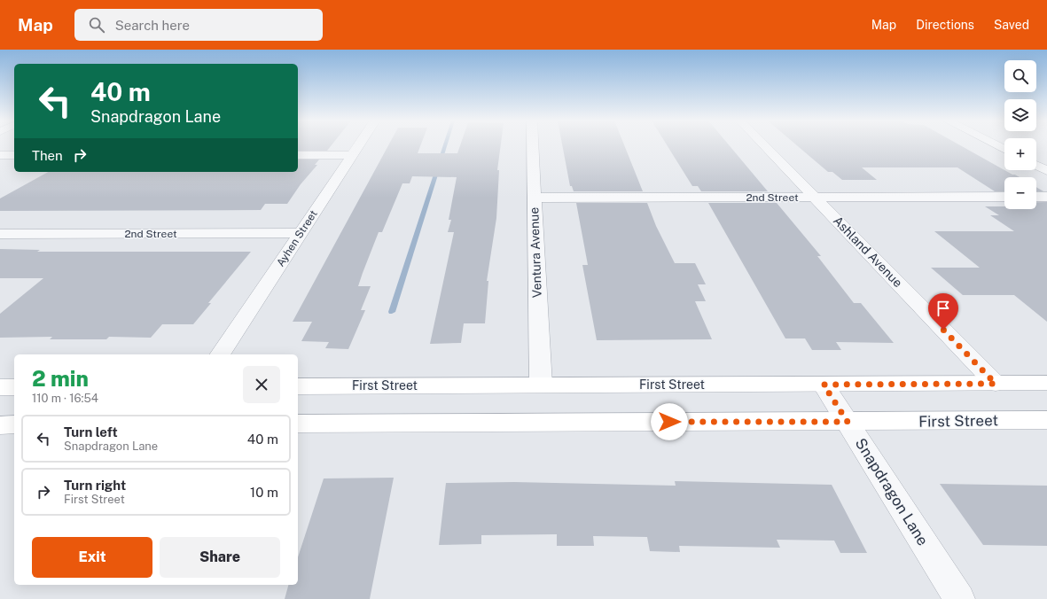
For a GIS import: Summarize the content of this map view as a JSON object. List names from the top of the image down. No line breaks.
{"streets":{"main road":["First Street"],"street":["2nd Street","Ayhen Street","Ashland Avenue","Ventura Avenue","Snapdragon Lane"]},"crossings":[["2nd Street","Ayhen Street"],["2nd Street","Ashland Avenue"],["2nd Street","Ventura Avenue"],["Ashland Avenue","First Street"],["Ventura Avenue","First Street"],["First Street","Snapdragon Lane"]],"page":{"header":"Map","search":"Search here","nav":["Map","Directions","Saved"],"map_buttons":["+","−"],"turn":["40 m","Snapdragon Lane"],"then":"Then","heading":["2 min","110 m · 16:54"],"list":[{"name":"Turn left","note":"Snapdragon Lane","value":"40 m"},{"name":"Turn right","note":"First Street","value":"10 m"}],"buttons":["Exit","Share"]}}
